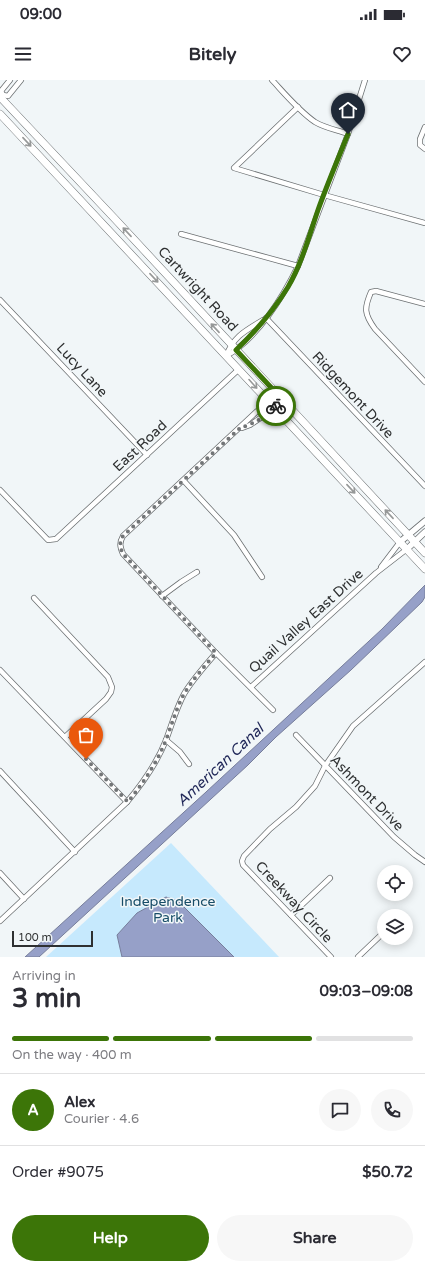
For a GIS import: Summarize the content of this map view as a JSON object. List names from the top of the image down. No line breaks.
{"streets":{"main road":["Cartwright Road"],"street":["Lucy Lane","Ridgemont Drive","East Road","Quail Valley East Drive","Ashmont Drive","Creekway Circle"]},"crossings":[["Cartwright Road","East Road"],["Cartwright Road","Quail Valley East Drive"],["Lucy Lane","East Road"],["Ashmont Drive","Creekway Circle"]],"water":["American Canal"],"parks":["Independence Park"],"scale_bar":"100 m","page":{"status":"09:00","header":"Bitely","scale":"100 m","heading":["3 min","Arriving in","09:03–09:08"],"panel":["Alex","Courier · 4.6","Order #9075","$50.72"],"bar":"On the way · 400 m","round":"A","buttons":["Help","Share"]}}
